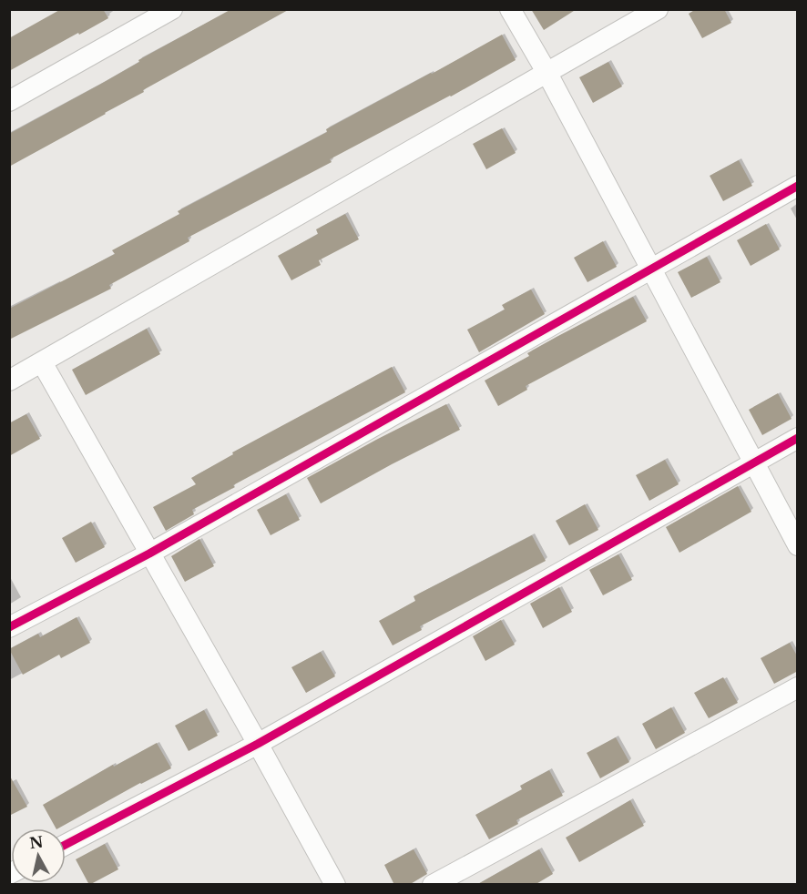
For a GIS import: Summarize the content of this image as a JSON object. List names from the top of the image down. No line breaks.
{"north":"top"}
